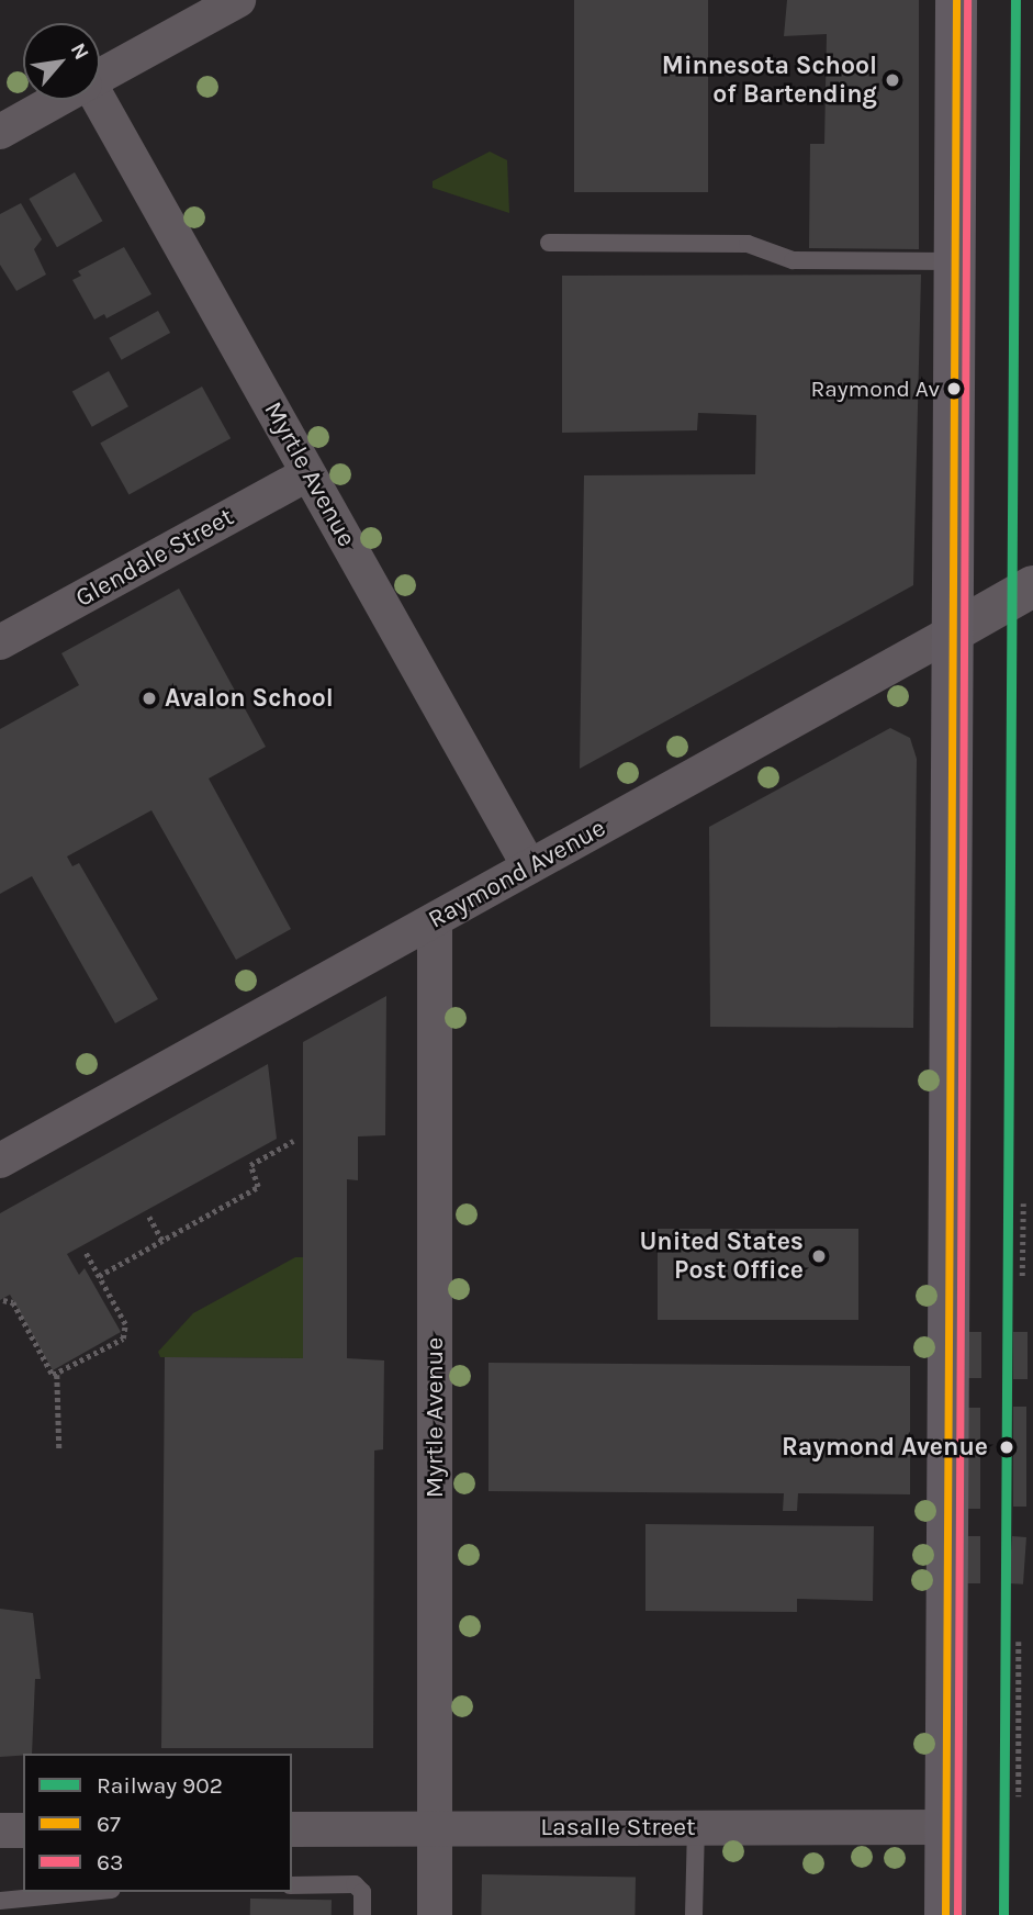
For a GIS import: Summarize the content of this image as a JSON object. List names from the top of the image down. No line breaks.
{"streets":{"street":["Myrtle Avenue","Glendale Street","Raymond Avenue","Lasalle Street"]},"crossings":[["Myrtle Avenue","Glendale Street"],["Myrtle Avenue","Raymond Avenue"],["Myrtle Avenue","Lasalle Street"]],"places":["Minnesota School of Bartending","Raymond Av","Avalon School","United States Post Office","Raymond Avenue"],"lines":["rail line 902","transit line 67","transit line 63"],"legend":["Railway 902","67","63"],"north":"top right"}
